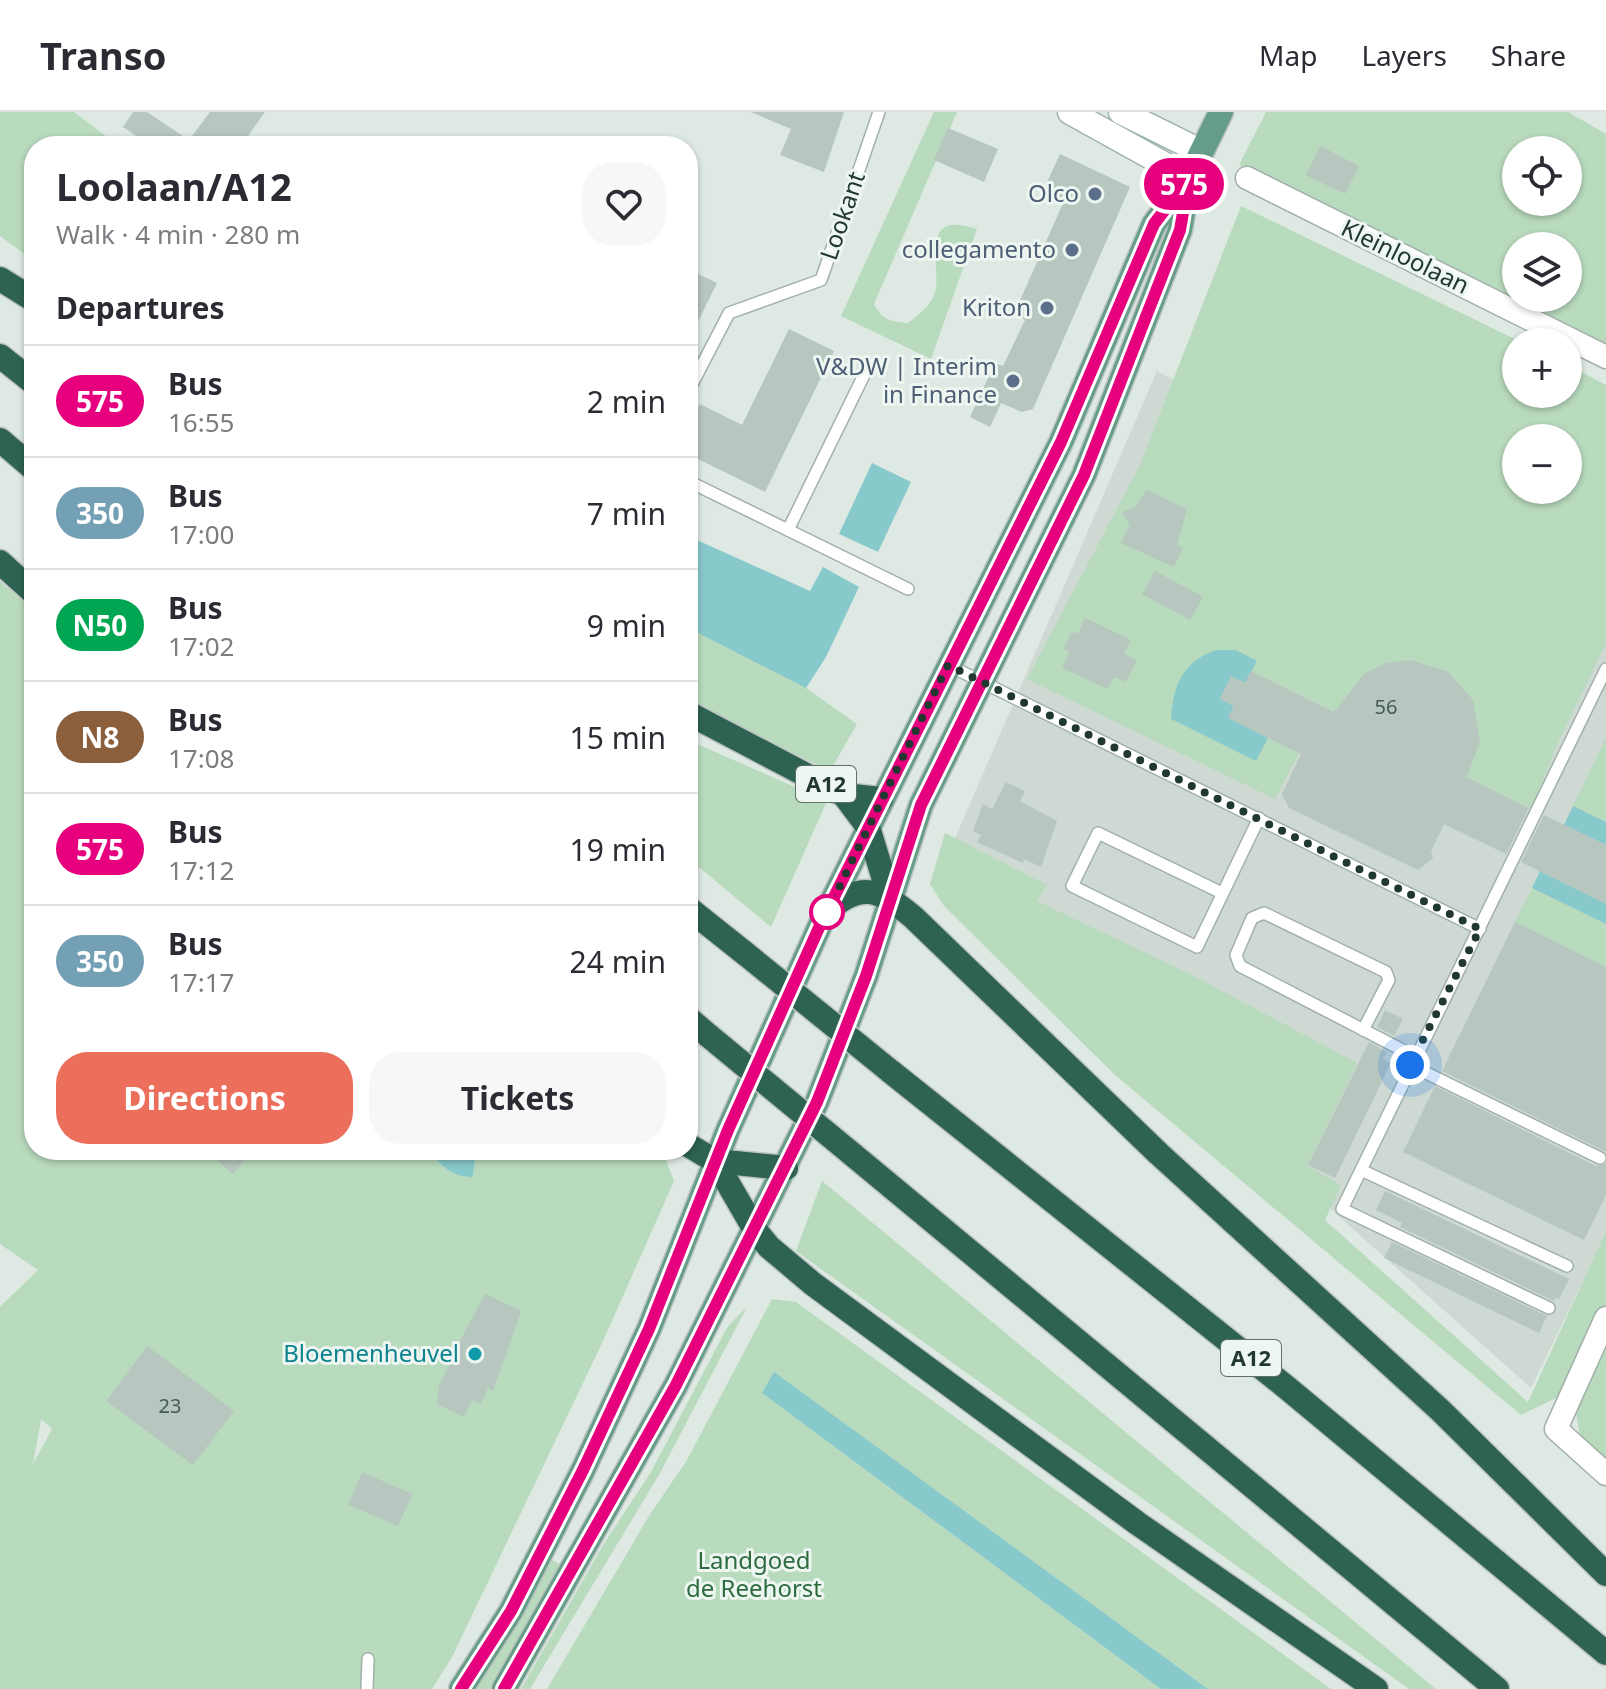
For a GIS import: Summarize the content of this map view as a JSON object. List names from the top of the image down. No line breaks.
{"streets":{"highway":["A12"],"street":["Kleinloolaan"],"lane":["Lookant"]},"parks":["Landgoed de Reehorst"],"places":["Olco","collegamento","Kriton","V&DW | Interim in Finance","Bloemenheuvel"],"lines":["bus line 575"],"house_numbers":["56","23"],"page":{"header":"Transo","nav":["Map","Layers","Share"],"on_map":"575","map_buttons":["+","−"],"heading":[["Loolaan/A12","Walk · 4 min · 280 m"],"Departures"],"list":[{"mark":"575","name":"Bus","note":"16:55","value":"2 min"},{"mark":"350","name":"Bus","note":"17:00","value":"7 min"},{"mark":"N50","name":"Bus","note":"17:02","value":"9 min"},{"mark":"N8","name":"Bus","note":"17:08","value":"15 min"},{"mark":"575","name":"Bus","note":"17:12","value":"19 min"},{"mark":"350","name":"Bus","note":"17:17","value":"24 min"}],"buttons":["Directions","Tickets"]}}
